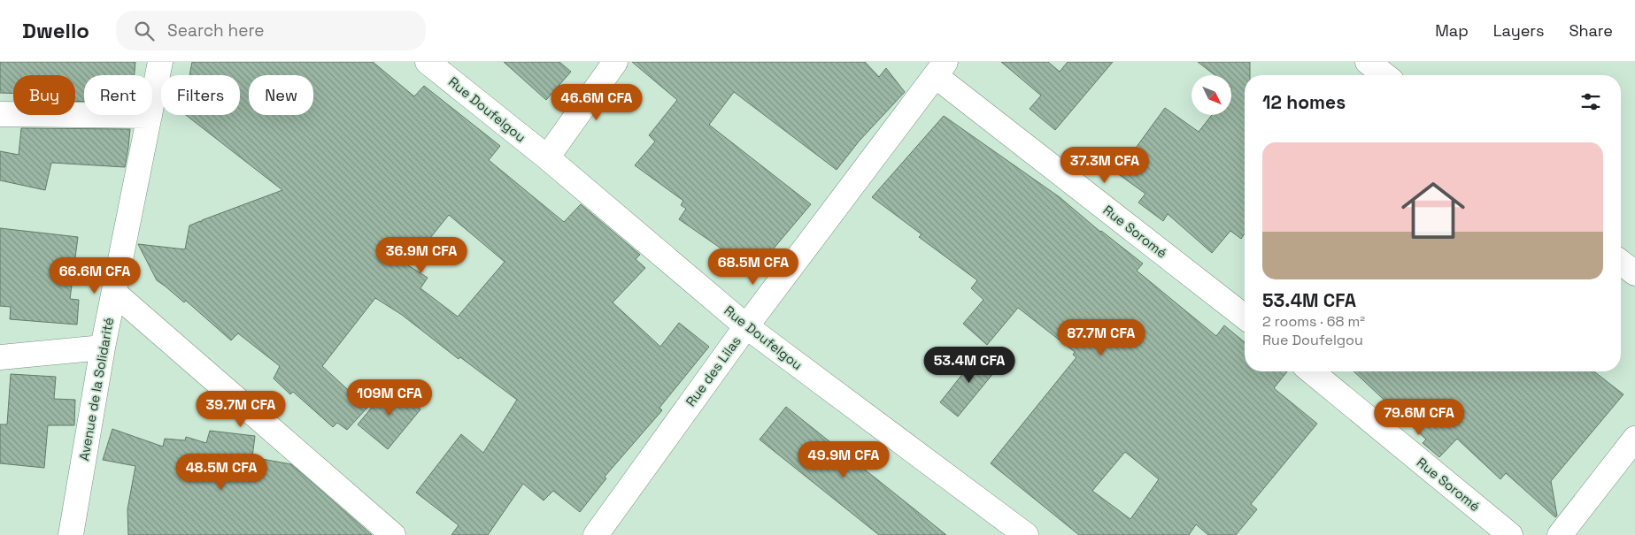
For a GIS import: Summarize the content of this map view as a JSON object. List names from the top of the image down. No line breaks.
{"streets":{"street":["Rue Doufelgou","Rue Soromé","Rue des Lilas","Avenue de la Solidarité"]},"crossings":[["Rue Doufelgou","Rue des Lilas"],["Rue Soromé","Rue des Lilas"]],"north":"bottom right","page":{"header":"Dwello","search":"Search here","nav":["Map","Layers","Share"],"chip":["Buy","Rent","Filters","New"],"heading":"12 homes","price":["46.6M CFA","37.3M CFA","36.9M CFA","68.5M CFA","66.6M CFA","87.7M CFA","53.4M CFA","109M CFA","39.7M CFA","79.6M CFA","49.9M CFA","48.5M CFA"],"list":[{"name":"53.4M CFA","note":"2 rooms · 68 m² · Rue Doufelgou"}]}}
